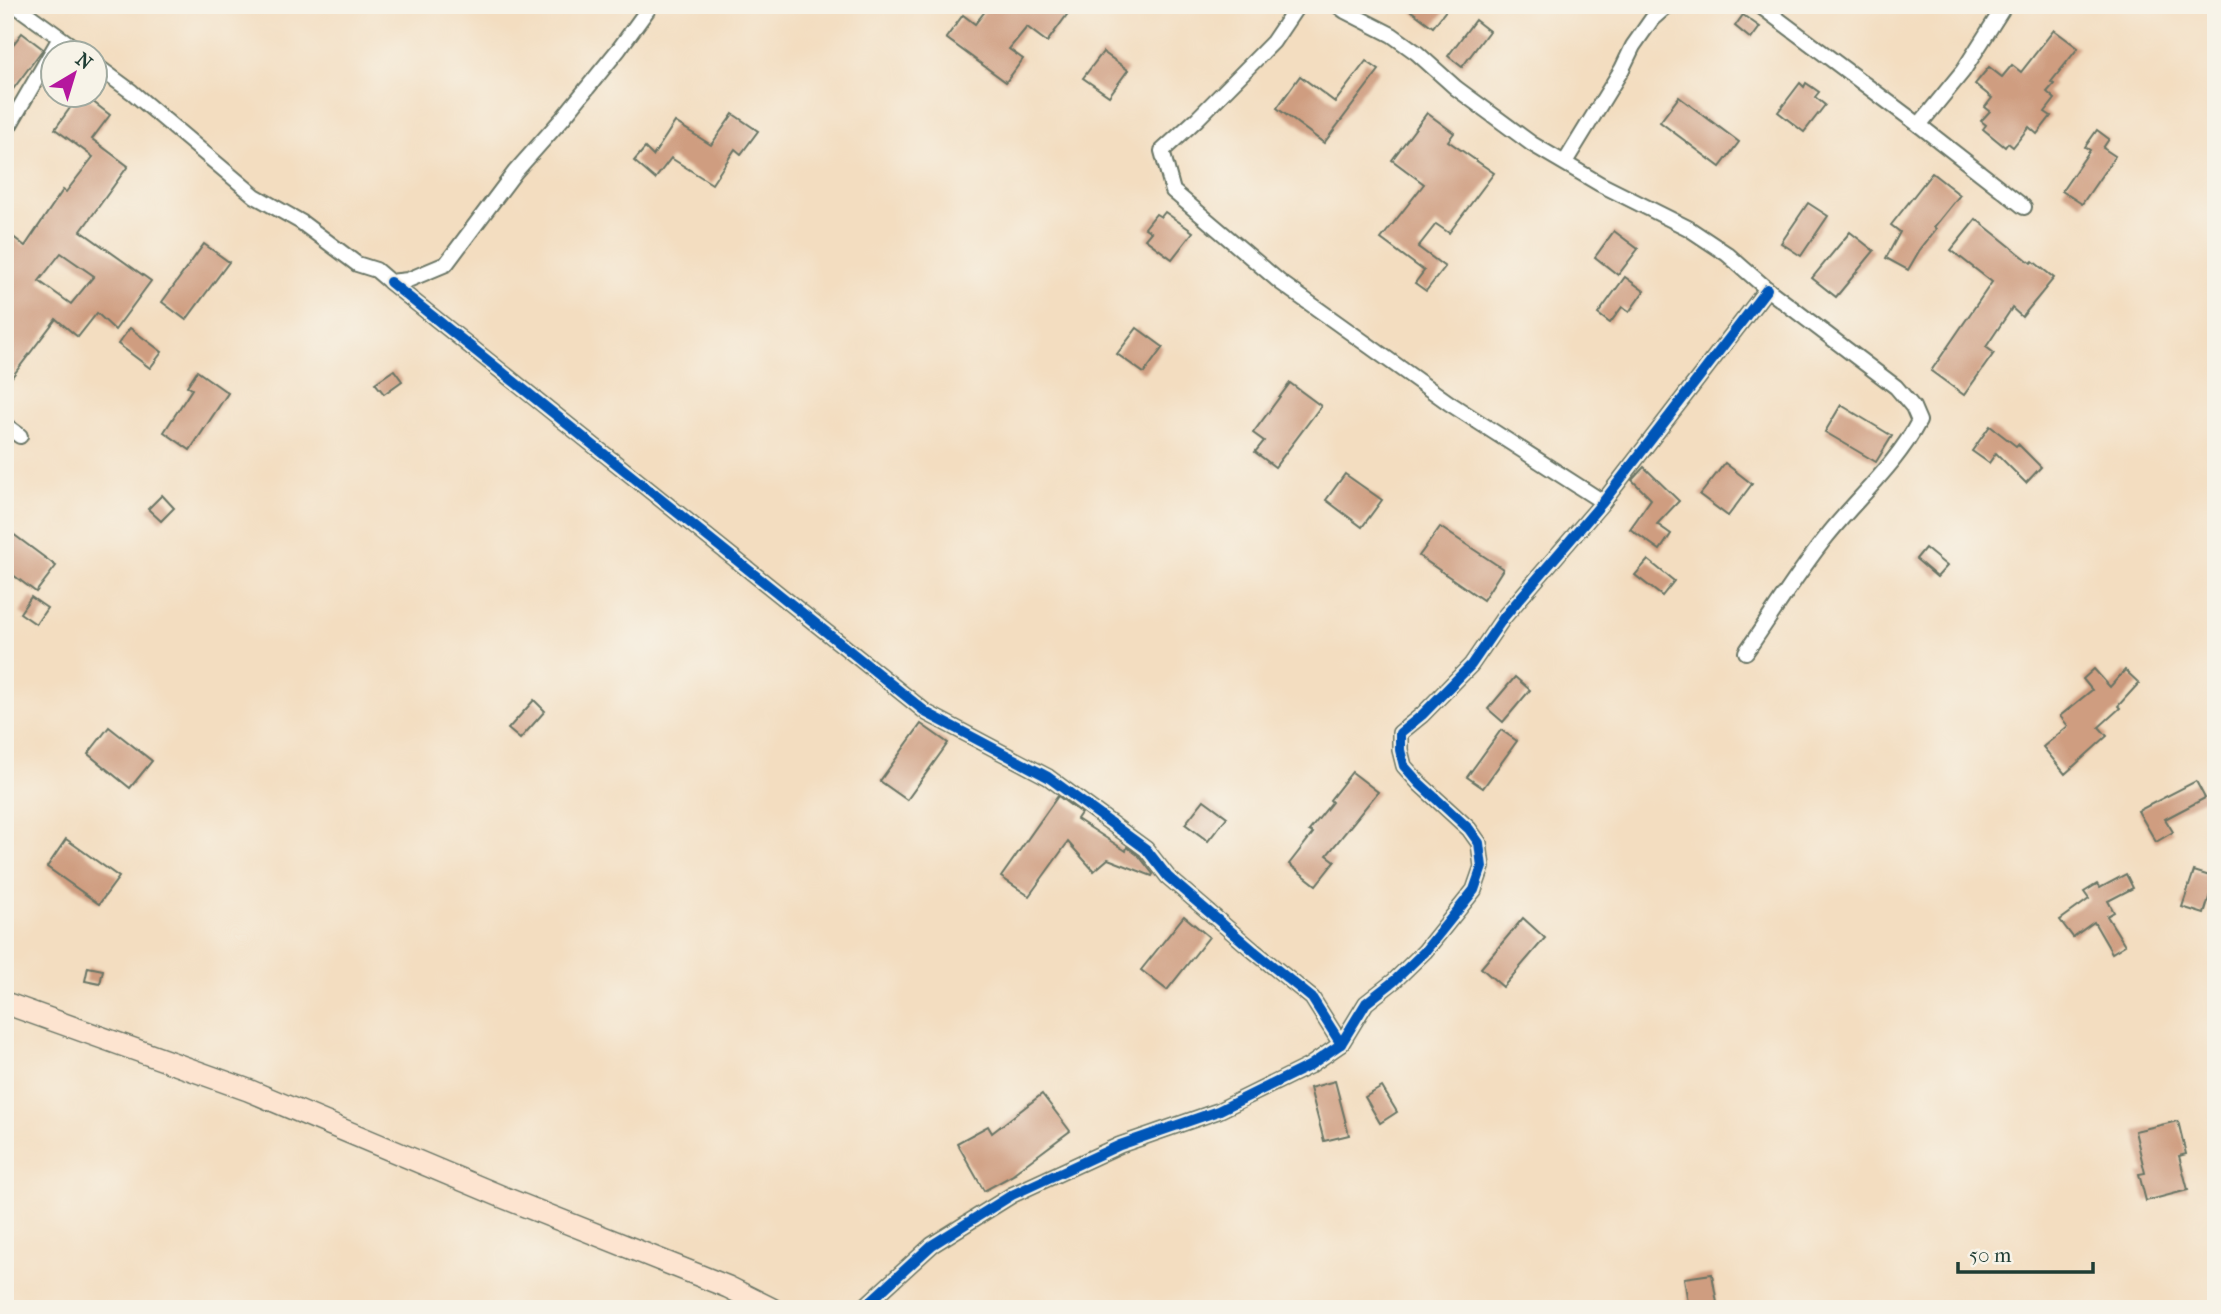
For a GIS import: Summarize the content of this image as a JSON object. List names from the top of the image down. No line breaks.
{"scale_bar":"50 m","north":"top right"}
